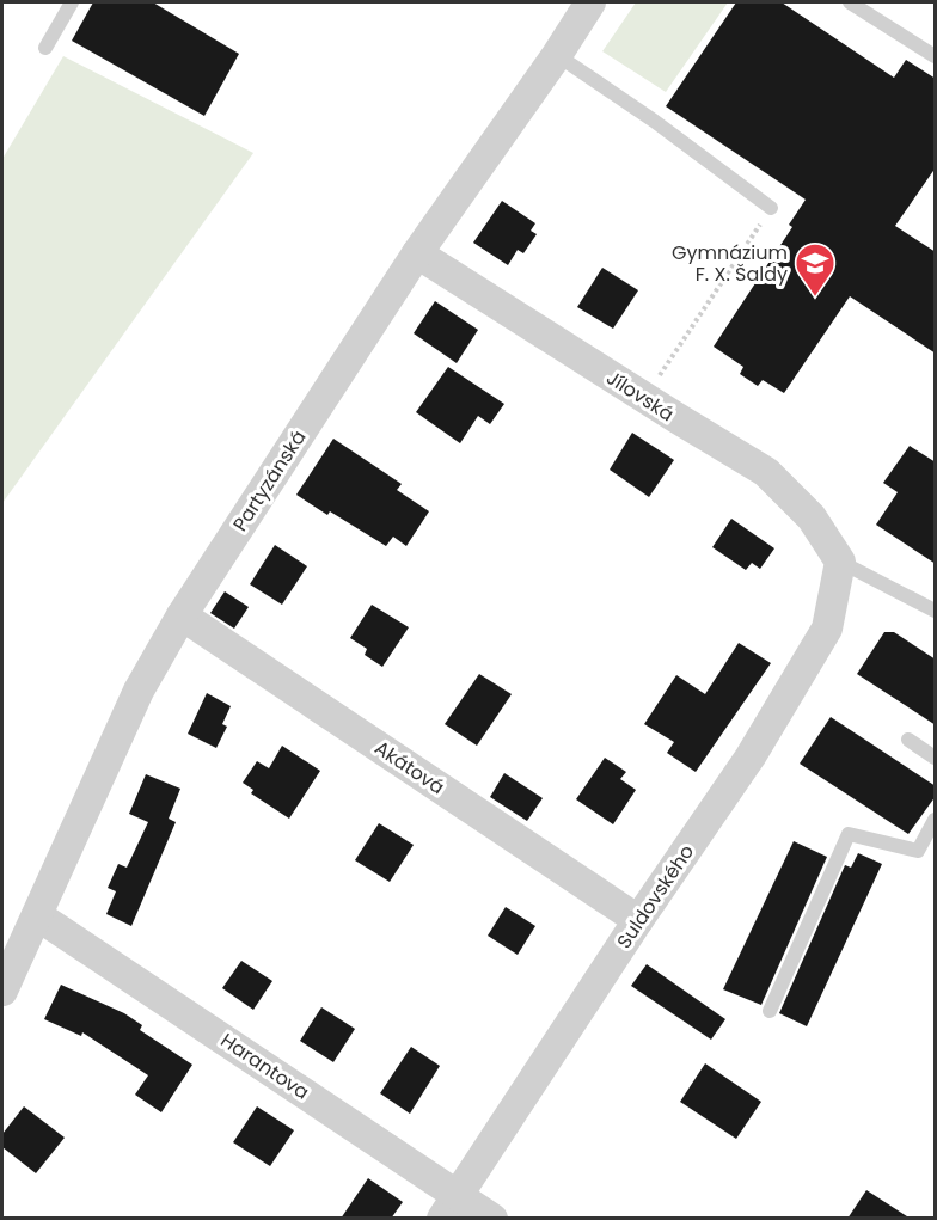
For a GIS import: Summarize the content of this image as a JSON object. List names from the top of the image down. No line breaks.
{"streets":{"street":["Jílovská","Partyzánská","Akátová","Suldovského","Harantova"]},"crossings":[["Jílovská","Partyzánská"],["Jílovská","Suldovského"],["Partyzánská","Akátová"],["Partyzánská","Harantova"],["Akátová","Suldovského"],["Suldovského","Harantova"]],"places":{"school or university":["Gymnázium F. X. Šaldy"]}}
